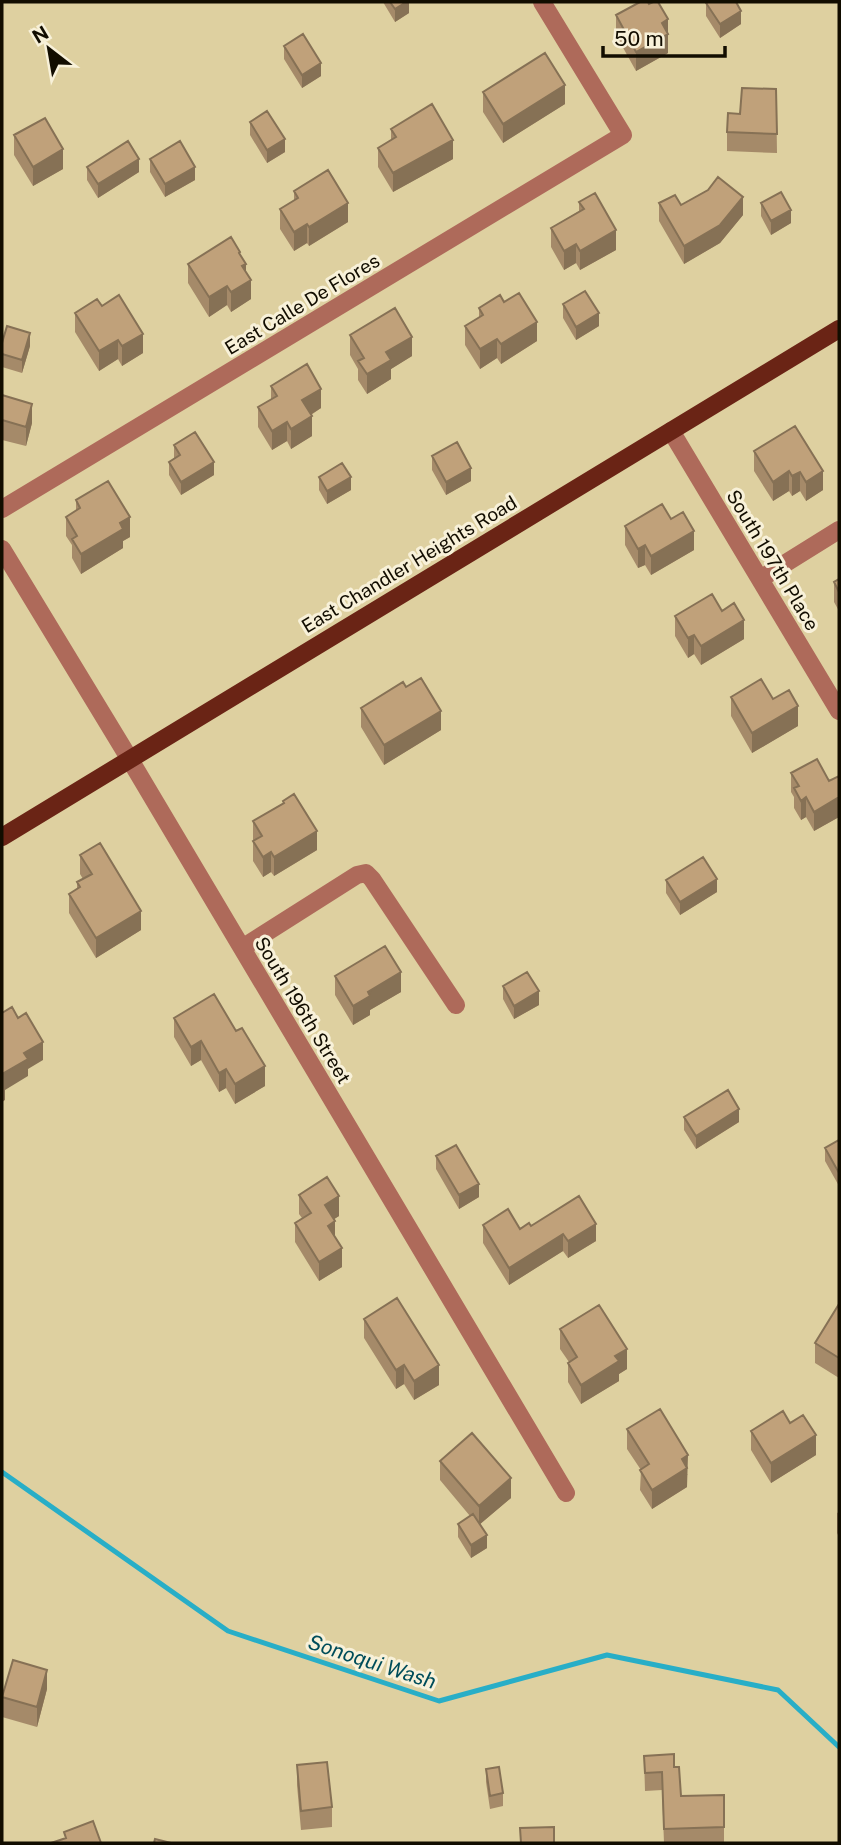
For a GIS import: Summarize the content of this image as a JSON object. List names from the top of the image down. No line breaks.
{"streets":{"main road":["East Chandler Heights Road"],"street":["East Calle De Flores","South 197th Place","South 196th Street"]},"crossings":[["South 197th Place","East Chandler Heights Road"],["East Chandler Heights Road","South 196th Street"]],"water":["Sonoqui Wash"],"scale_bar":"50 m","north":"top left"}
